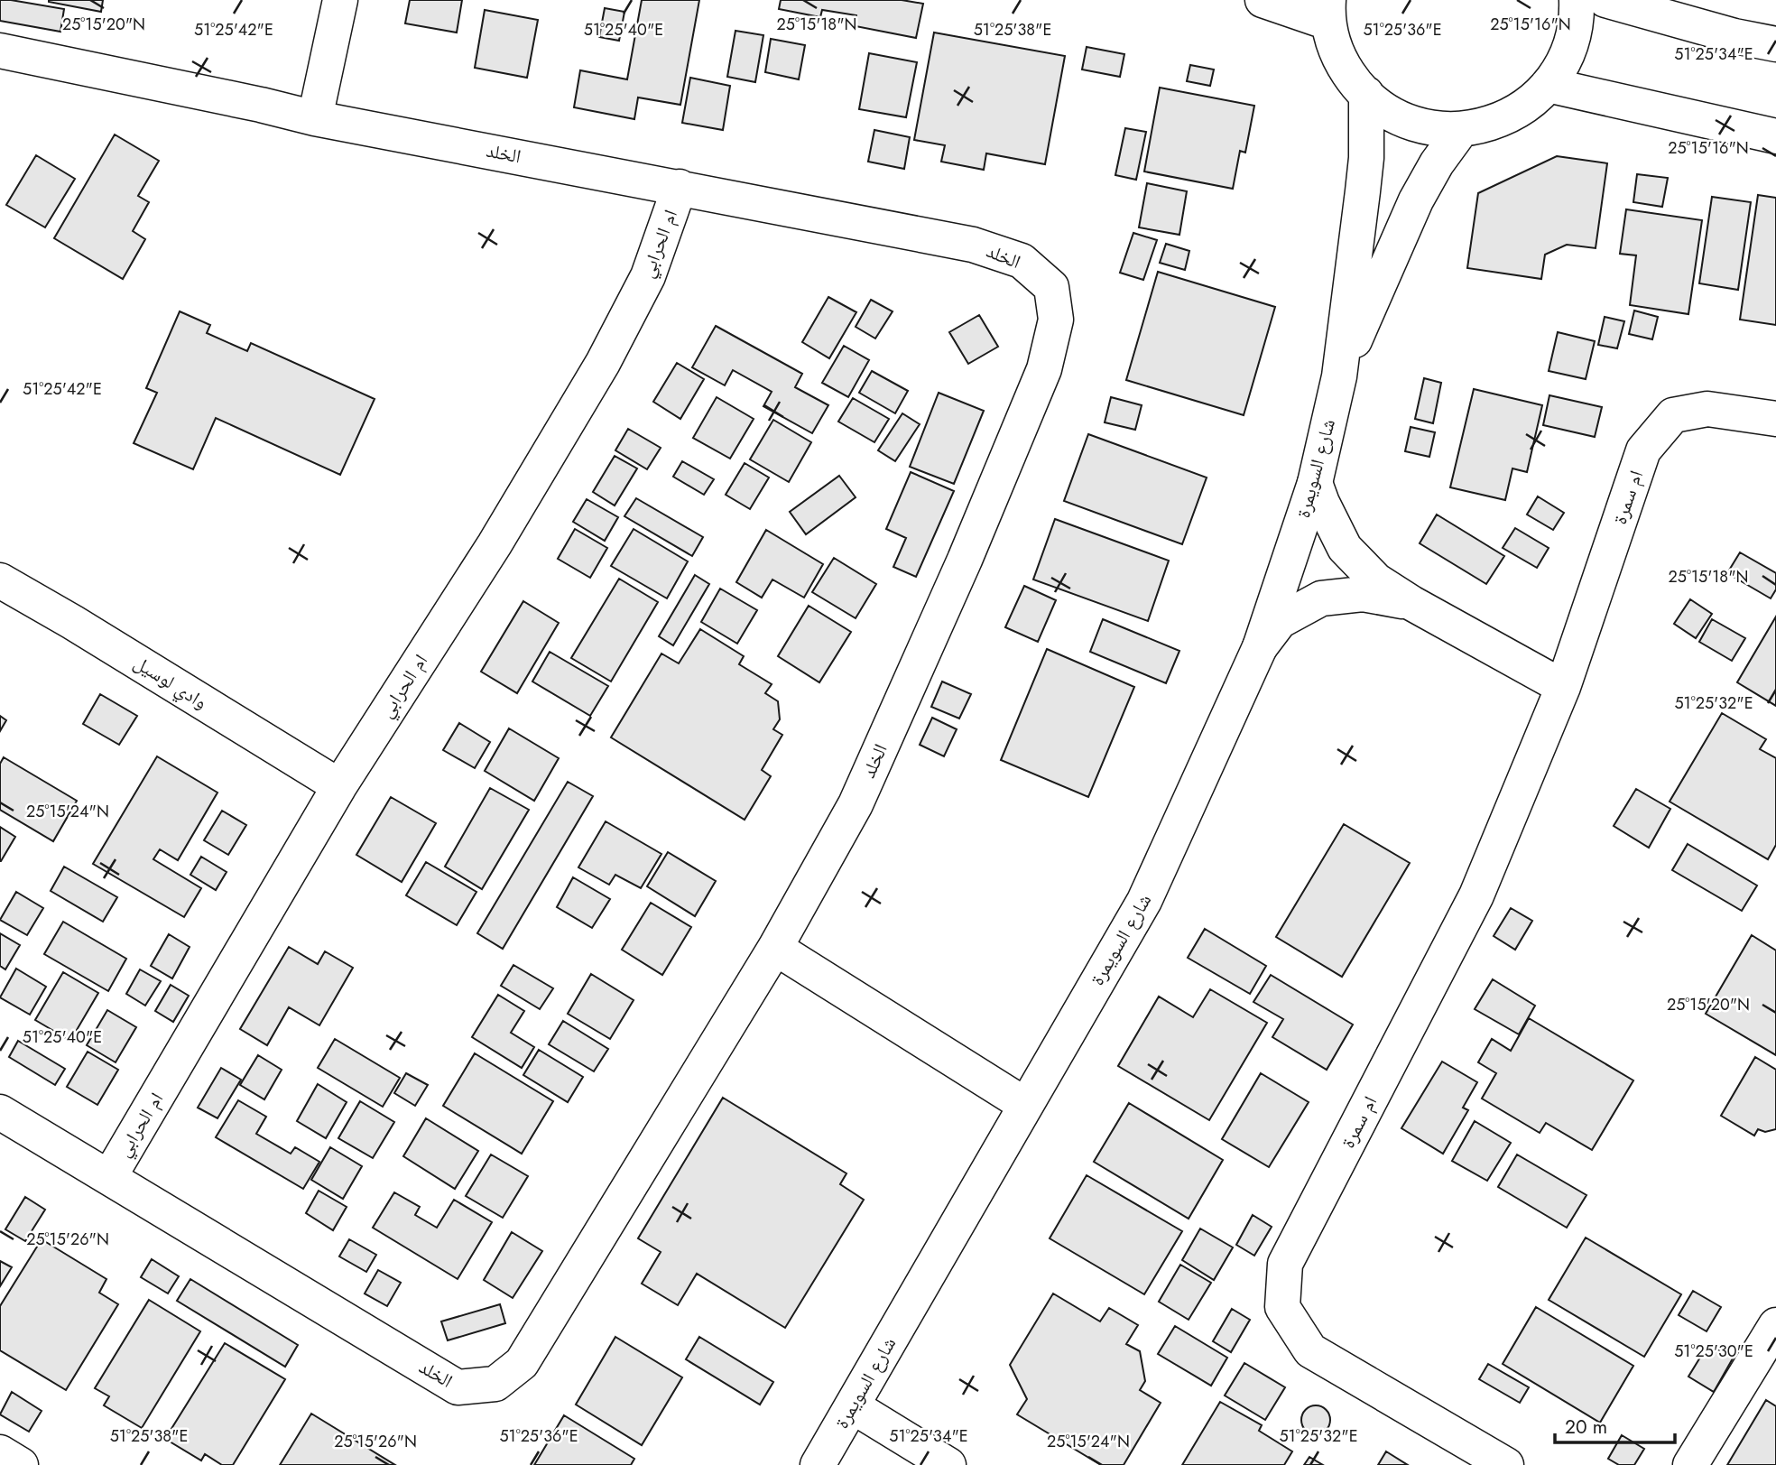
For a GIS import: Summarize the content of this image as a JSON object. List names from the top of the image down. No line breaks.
{"streets":{"street":["الخلد","ام الحرابي","شارع السويمرة","ام سمرة","وادي لوسيل"]},"crossings":[["الخلد","ام الحرابي"],["ام الحرابي","وادي لوسيل"]],"scale_bar":"20 m","coordinates":["25°15'16\"N","25°15'20\"N","25°15'18\"N","51°25'42\"E","51°25'38\"E","51°25'36\"E","51°25'40\"E","51°25'34\"E","51°25'32\"E","25°15'24\"N","25°15'26\"N","51°25'30\"E"]}
